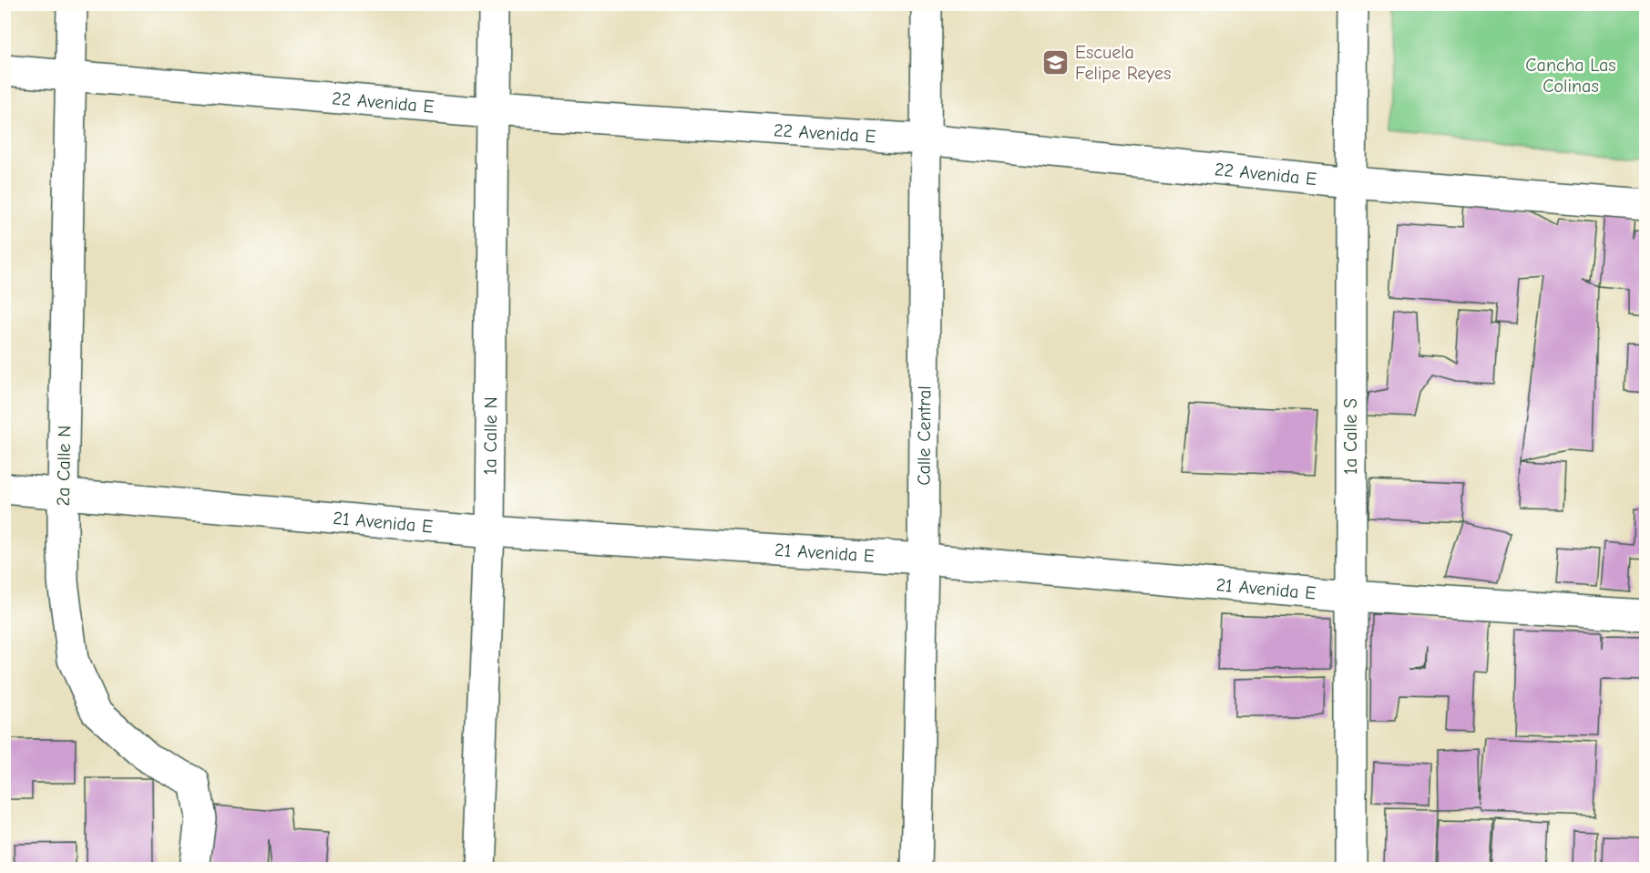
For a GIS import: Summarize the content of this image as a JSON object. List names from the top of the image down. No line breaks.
{"streets":{"street":["22 Avenida E","1a Calle N","Calle Central","1a Calle S","2a Calle N","21 Avenida E"]},"crossings":[["22 Avenida E","1a Calle N"],["22 Avenida E","Calle Central"],["22 Avenida E","1a Calle S"],["22 Avenida E","2a Calle N"],["1a Calle N","21 Avenida E"],["Calle Central","21 Avenida E"],["1a Calle S","21 Avenida E"],["2a Calle N","21 Avenida E"]],"parks":["Cancha Las Colinas"],"places":{"school or university":["Escuela Felipe Reyes"]}}
